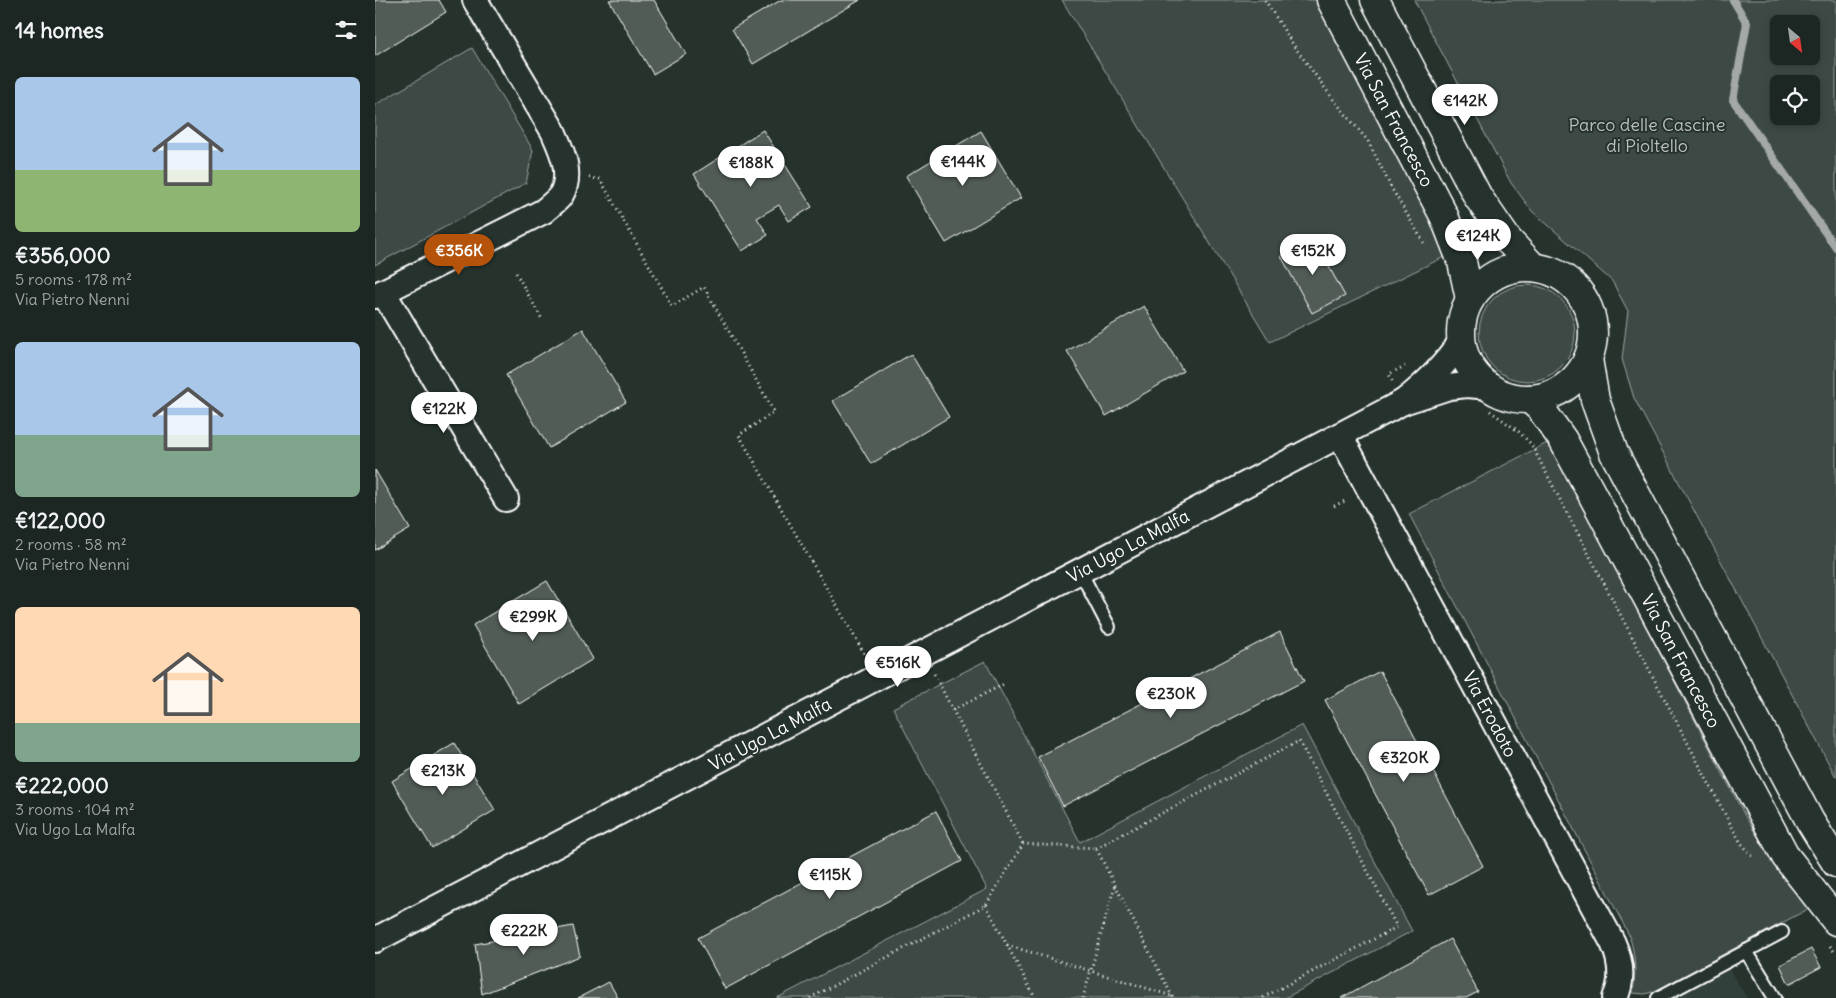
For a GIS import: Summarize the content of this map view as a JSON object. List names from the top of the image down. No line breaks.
{"streets":{"street":["Via San Francesco","Via Ugo La Malfa","Via Erodoto"]},"crossings":[["Via San Francesco","Via Ugo La Malfa"],["Via Ugo La Malfa","Via Erodoto"]],"parks":["Parco delle Cascine di Pioltello"],"north":"bottom right","page":{"heading":"14 homes","list":[{"name":"€356,000","note":"5 rooms · 178 m² · Via Pietro Nenni"},{"name":"€122,000","note":"2 rooms · 58 m² · Via Pietro Nenni"},{"name":"€222,000","note":"3 rooms · 104 m² · Via Ugo La Malfa"}],"price":["€142K","€144K","€188K","€124K","€356K","€152K","€122K","€299K","€516K","€230K","€320K","€213K","€115K","€222K"]}}
